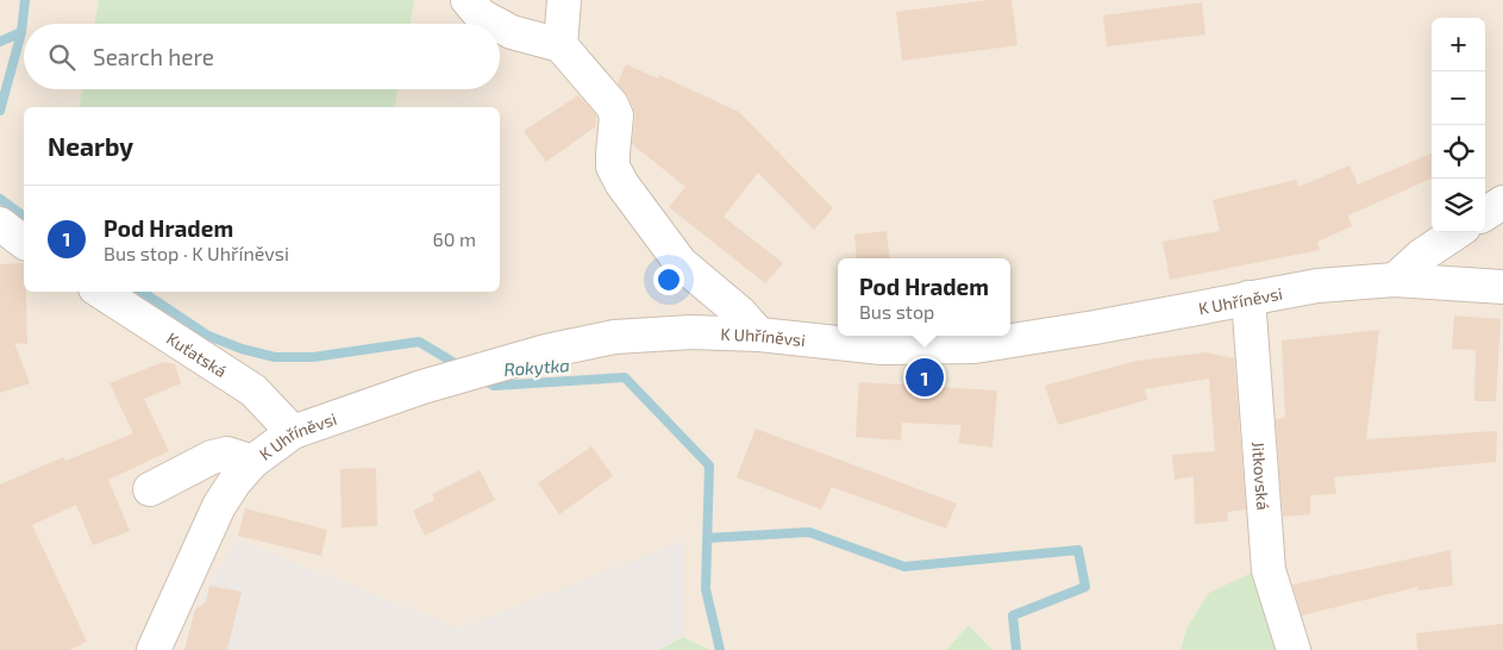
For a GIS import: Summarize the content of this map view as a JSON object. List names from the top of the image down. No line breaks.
{"streets":{"street":["K Uhříněvsi","Kuťatská","Jitkovská"]},"crossings":[["K Uhříněvsi","Kuťatská"],["K Uhříněvsi","Jitkovská"]],"water":["Rokytka"],"page":{"map_buttons":["+","−"],"search":"Search here","heading":"Nearby","list":[{"mark":"1","name":"Pod Hradem","note":"Bus stop · K Uhříněvsi","value":"60 m"}],"popup":["Pod Hradem","Bus stop"],"pins":"1"}}
